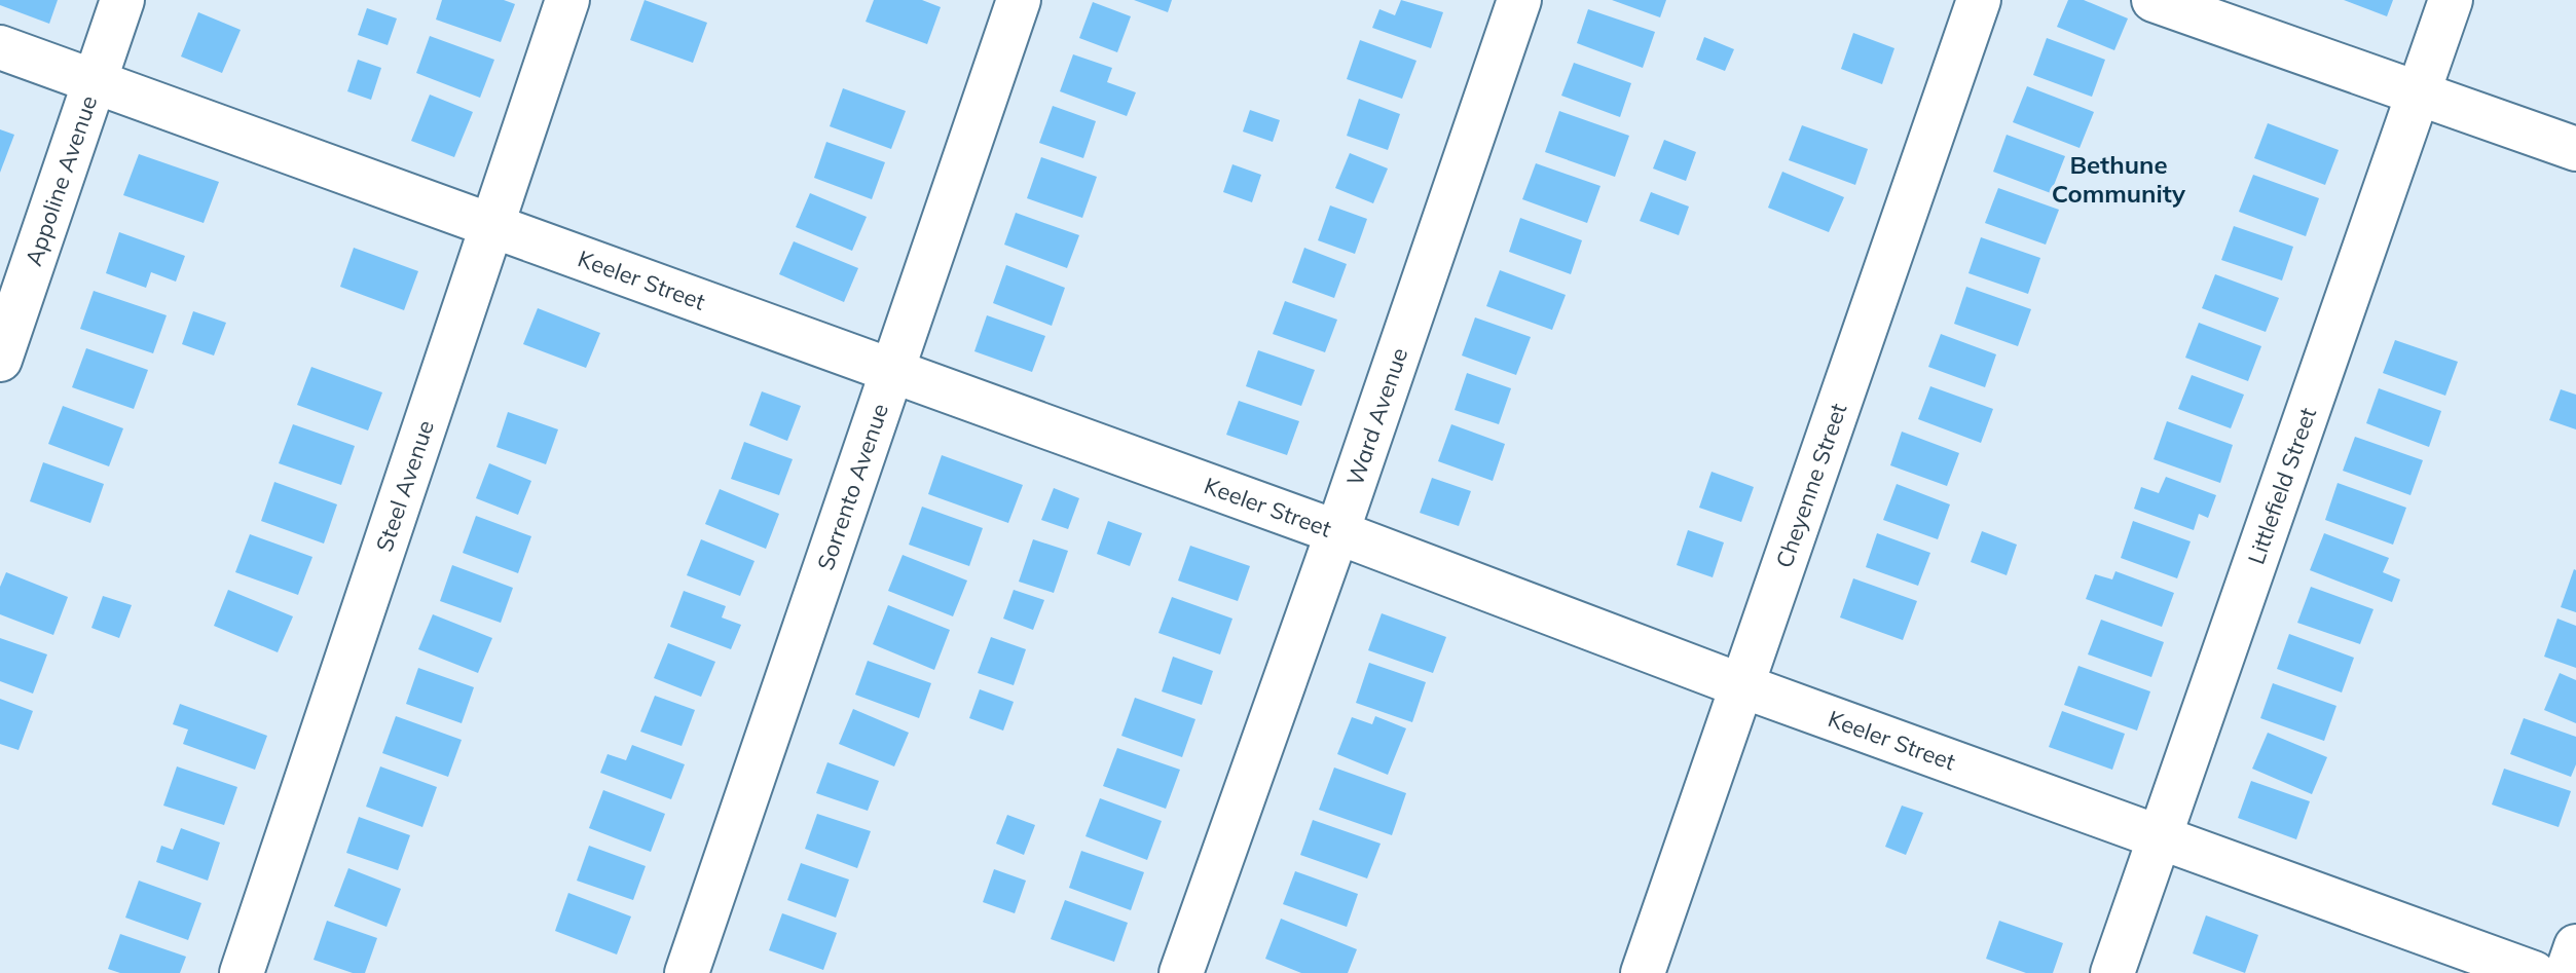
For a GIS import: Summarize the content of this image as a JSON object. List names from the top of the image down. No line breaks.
{"streets":{"street":["Appoline Avenue","Keeler Street","Ward Avenue","Steel Avenue","Sorrento Avenue","Cheyenne Street","Littlefield Street"]},"crossings":[["Appoline Avenue","Keeler Street"],["Keeler Street","Ward Avenue"],["Keeler Street","Steel Avenue"],["Keeler Street","Sorrento Avenue"],["Keeler Street","Cheyenne Street"],["Keeler Street","Littlefield Street"]],"districts":["Bethune Community"]}
